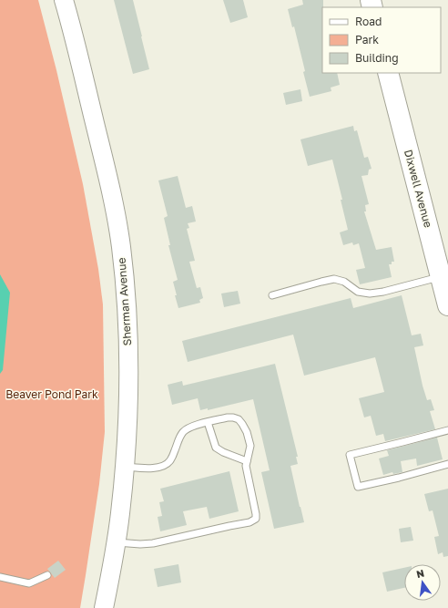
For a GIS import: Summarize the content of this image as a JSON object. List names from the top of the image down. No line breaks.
{"streets":{"main road":["Dixwell Avenue","Sherman Avenue"]},"parks":["Beaver Pond Park"],"legend":["Road","Park","Building"],"north":"top"}
